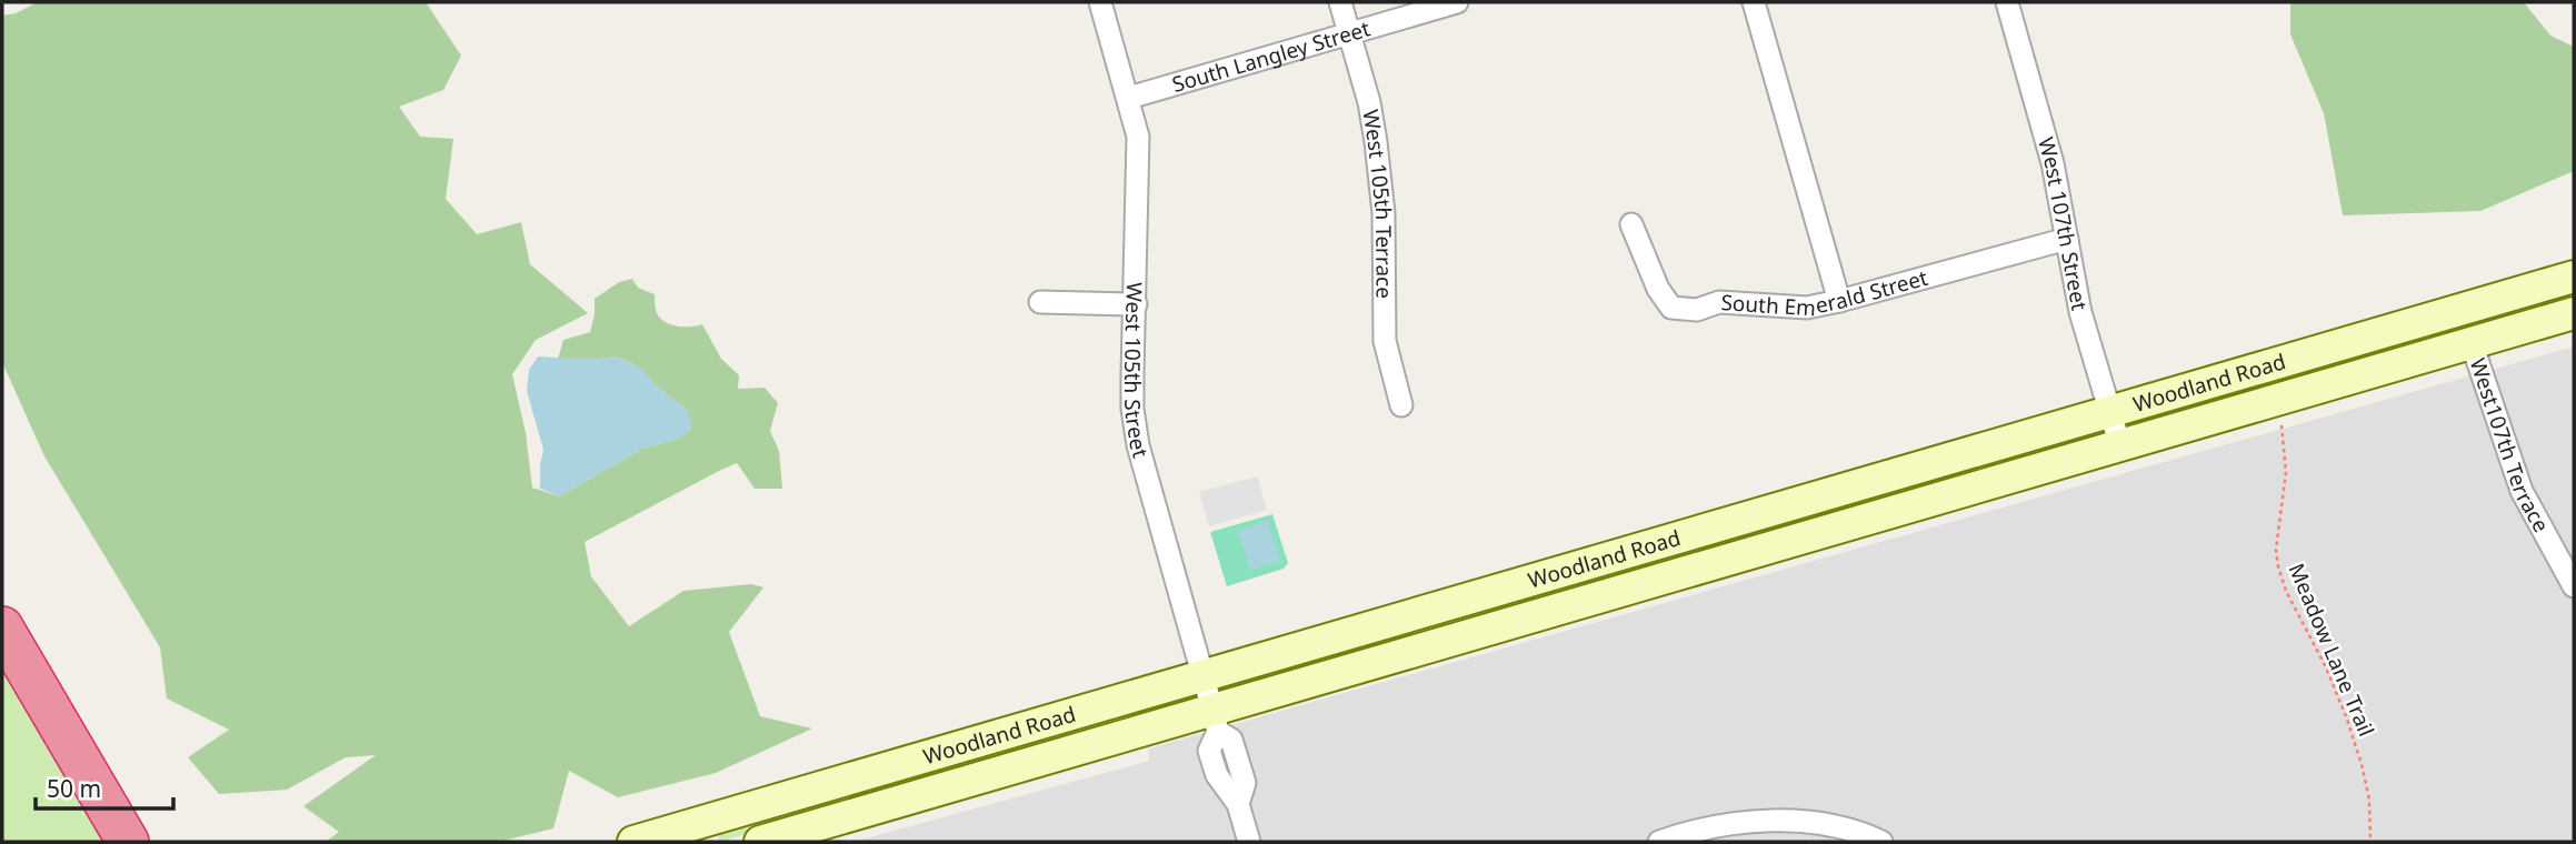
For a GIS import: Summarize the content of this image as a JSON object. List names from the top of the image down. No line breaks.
{"streets":{"main road":["Woodland Road"],"street":["South Langley Street","West 105th Terrace","West 107th Street","South Emerald Street","West 105th Street","West107th Terrace"],"path":["Meadow Lane Trail"]},"crossings":[["South Langley Street","West 105th Terrace"],["South Langley Street","West 105th Street"],["West 107th Street","South Emerald Street"],["West 107th Street","Woodland Road"],["West 105th Street","Woodland Road"],["Woodland Road","West107th Terrace"]],"scale_bar":"50 m"}
